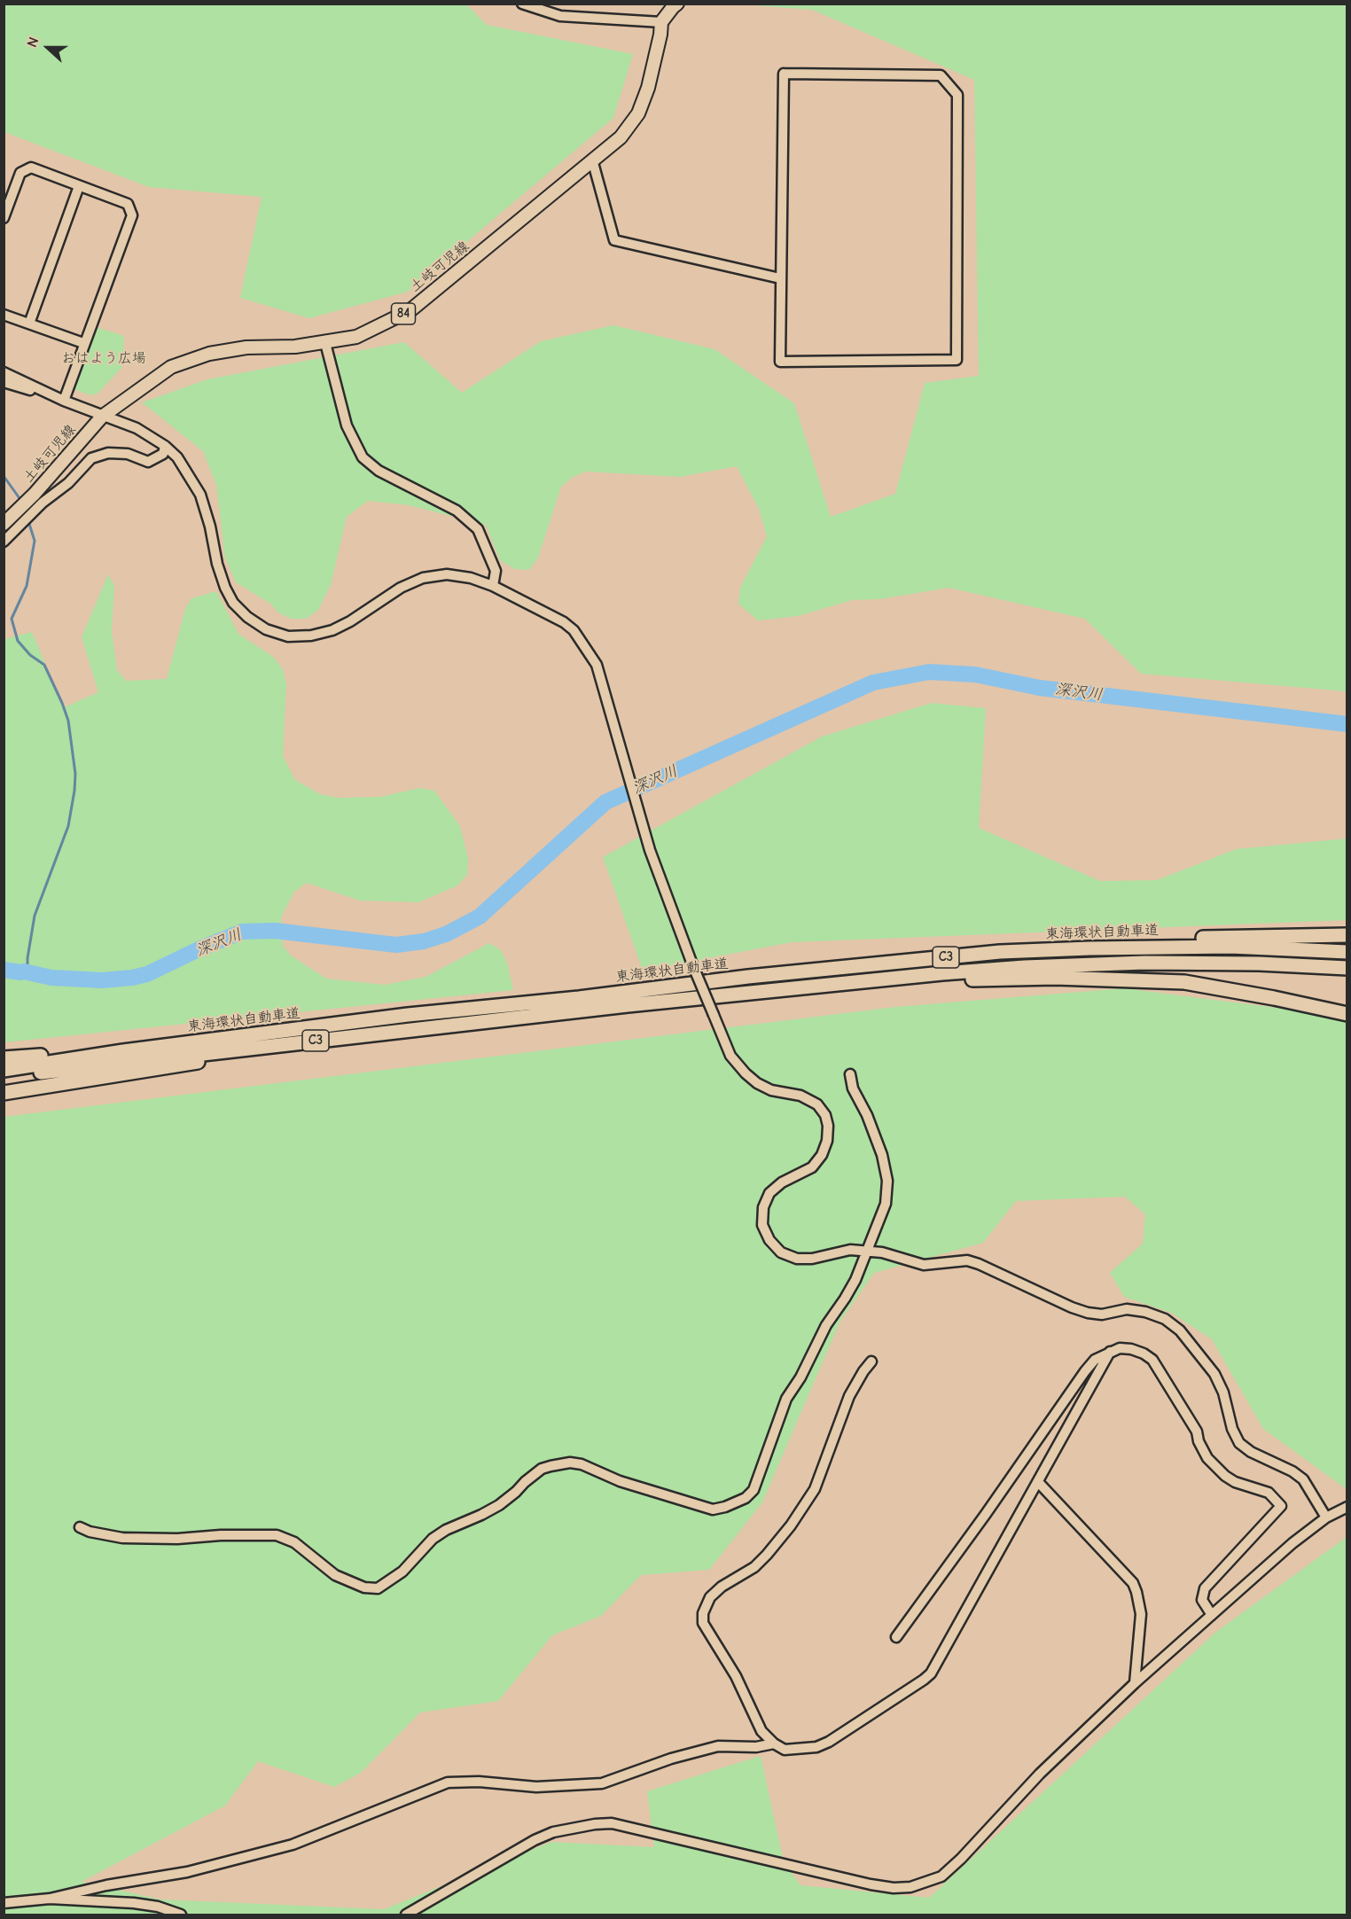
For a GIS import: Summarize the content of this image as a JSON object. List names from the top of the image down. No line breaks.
{"streets":{"highway":["東海環状自動車道","C3"],"main road":["土岐可児線","84"]},"crossings":[["東海環状自動車道","C3"]],"water":["深沢川"],"parks":["おはよう広場"],"north":"left"}
